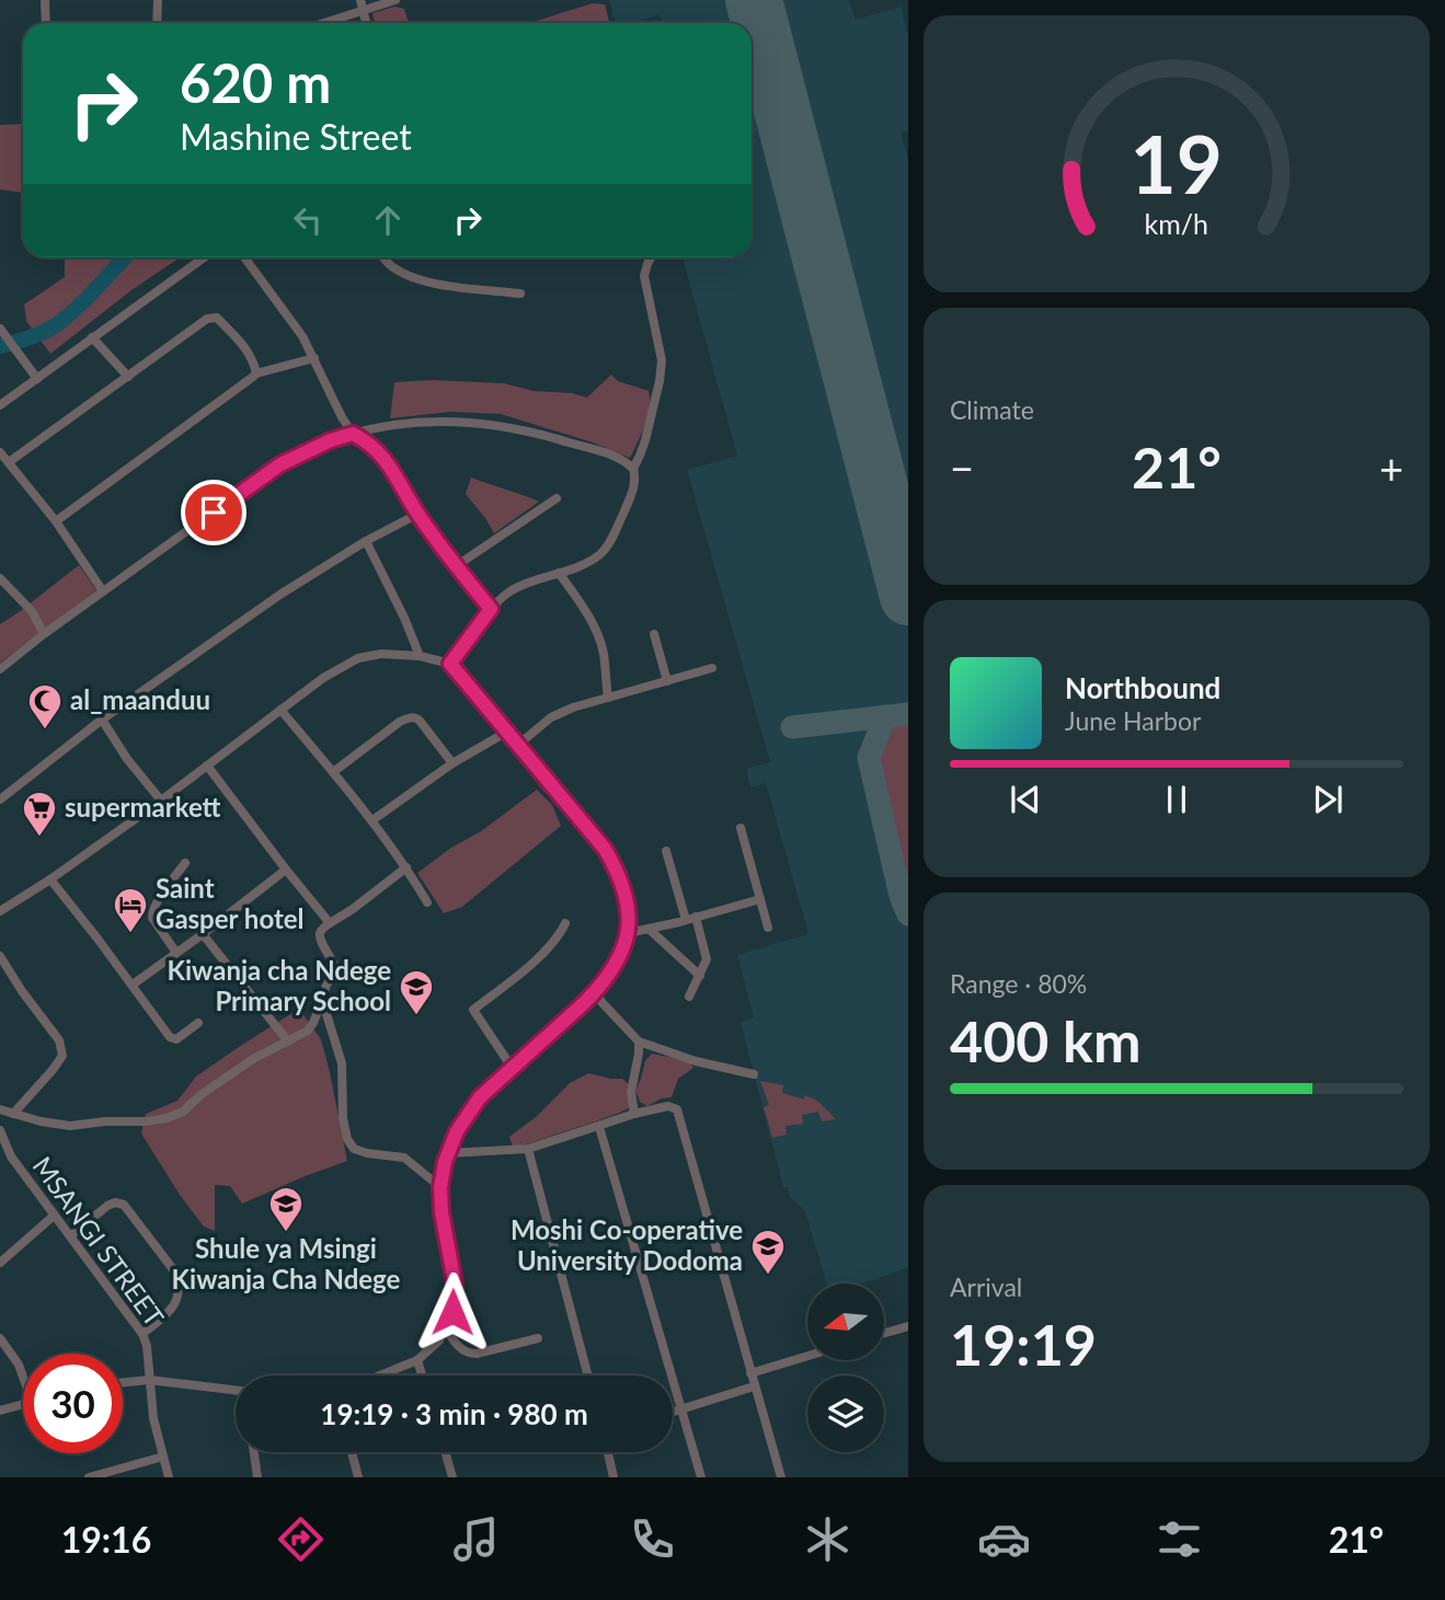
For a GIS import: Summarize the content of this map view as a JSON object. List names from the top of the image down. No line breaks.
{"streets":{"street":["MSANGI STREET"]},"places":{"mosque":["al_maanduu"],"supermarket":["supermarkett"],"hotel":["Saint Gasper hotel"],"school or university":["Kiwanja cha Ndege Primary School","Shule ya Msingi Kiwanja Cha Ndege","Moshi Co-operative University Dodoma"]},"north":"left","page":{"turn":["620 m","Mashine Street"],"tile":["Climate",["Range · 80%","400 km"],["Arrival","19:19"]],"heat":["−","21°","+"],"song":["Northbound","June Harbor"],"limit":"30","trip":"19:19 · 3 min · 980 m","tabs":["19:16","21°"],"gauge":["19","km/h"]}}
